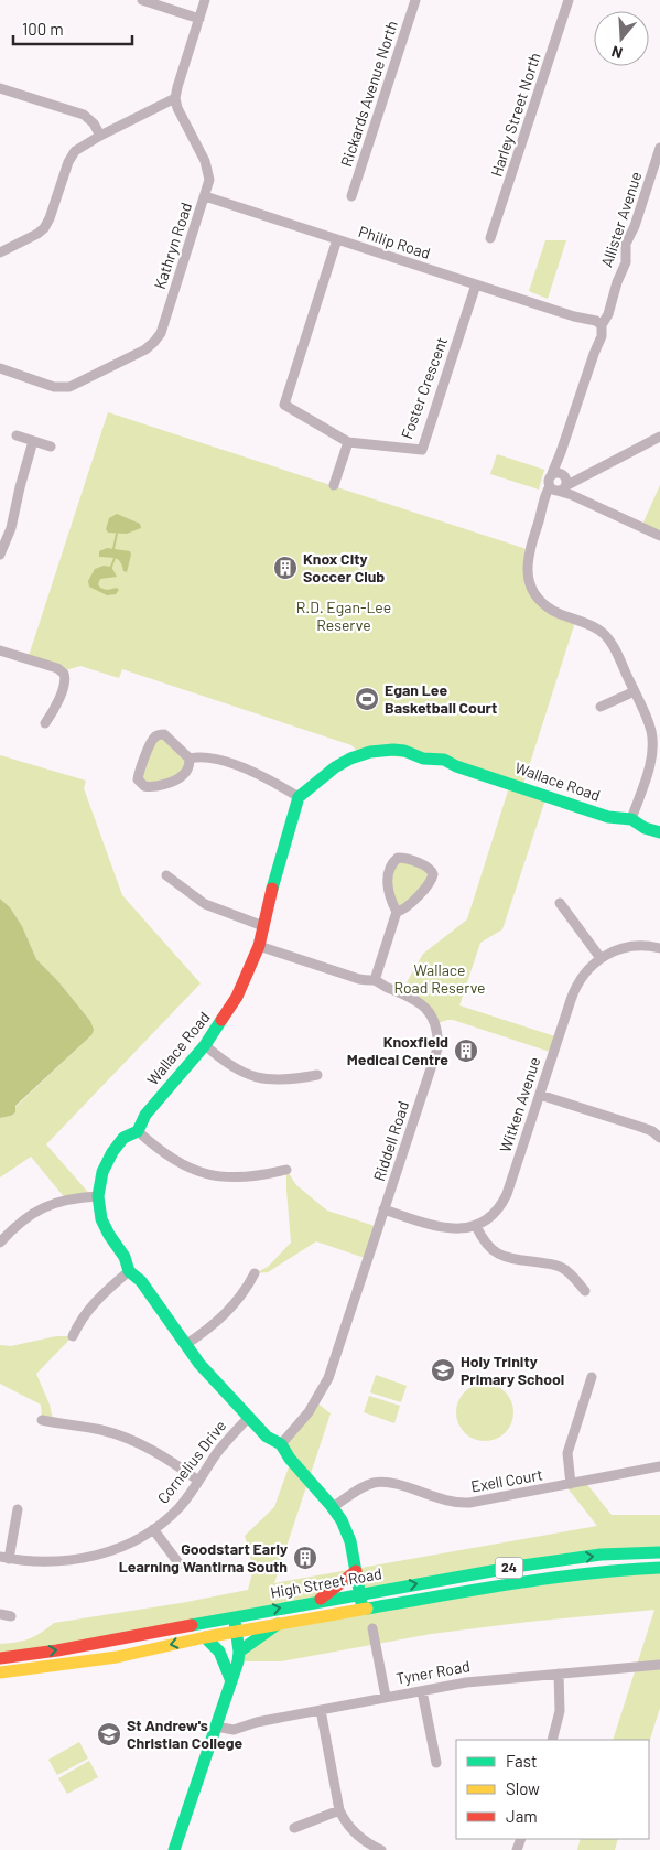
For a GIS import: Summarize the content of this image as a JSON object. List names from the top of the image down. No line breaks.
{"streets":{"main road":["Wallace Road","24","High Street Road"],"street":["Rickards Avenue North","Harley Street North","Allister Avenue","Philip Road","Kathryn Road","Foster Crescent","Witken Avenue","Riddell Road","Cornelius Drive","Exell Court","Tyner Road"]},"crossings":[["Allister Avenue","Philip Road"],["Philip Road","Kathryn Road"],["Philip Road","Foster Crescent"],["Wallace Road","Riddell Road"],["Wallace Road","Cornelius Drive"],["Wallace Road","Exell Court"],["Wallace Road","High Street Road"]],"parks":["R.D. Egan-Lee Reserve","Wallace Road Reserve"],"places":{"building":["Knox City Soccer Club","Knoxfield Medical Centre","Goodstart Early Learning Wantirna South"],"sports":["Egan Lee Basketball Court"],"school or university":["Holy Trinity Primary School","St Andrew's Christian College"]},"legend":["Fast","Slow","Jam"],"scale_bar":"100 m","north":"bottom"}
